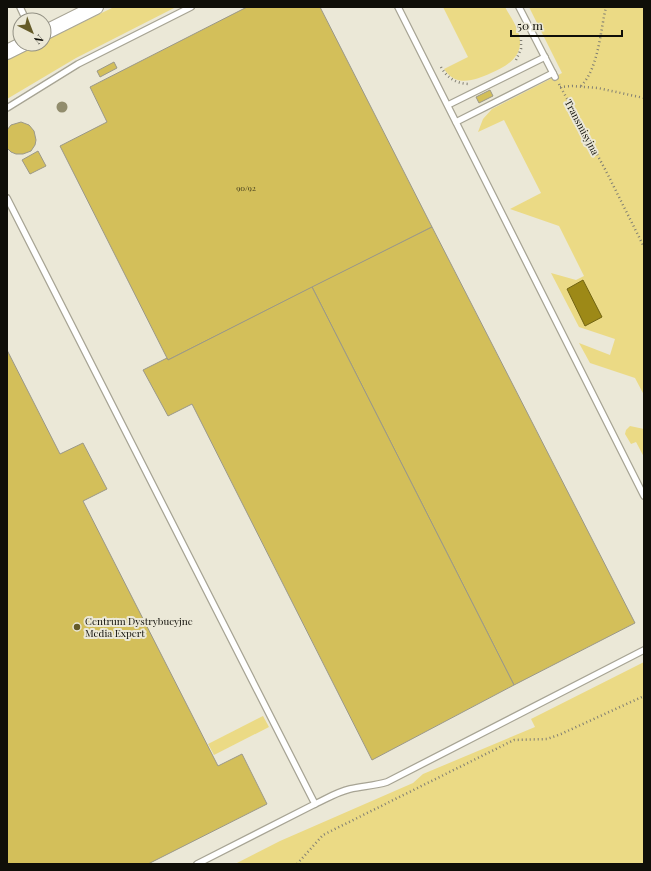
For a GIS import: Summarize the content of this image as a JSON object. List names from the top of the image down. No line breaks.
{"streets":{"path":["Transmisyjna"]},"places":["Centrum Dystrybucyjne Media Expert"],"house_numbers":["90/92"],"scale_bar":"50 m","north":"bottom right"}
